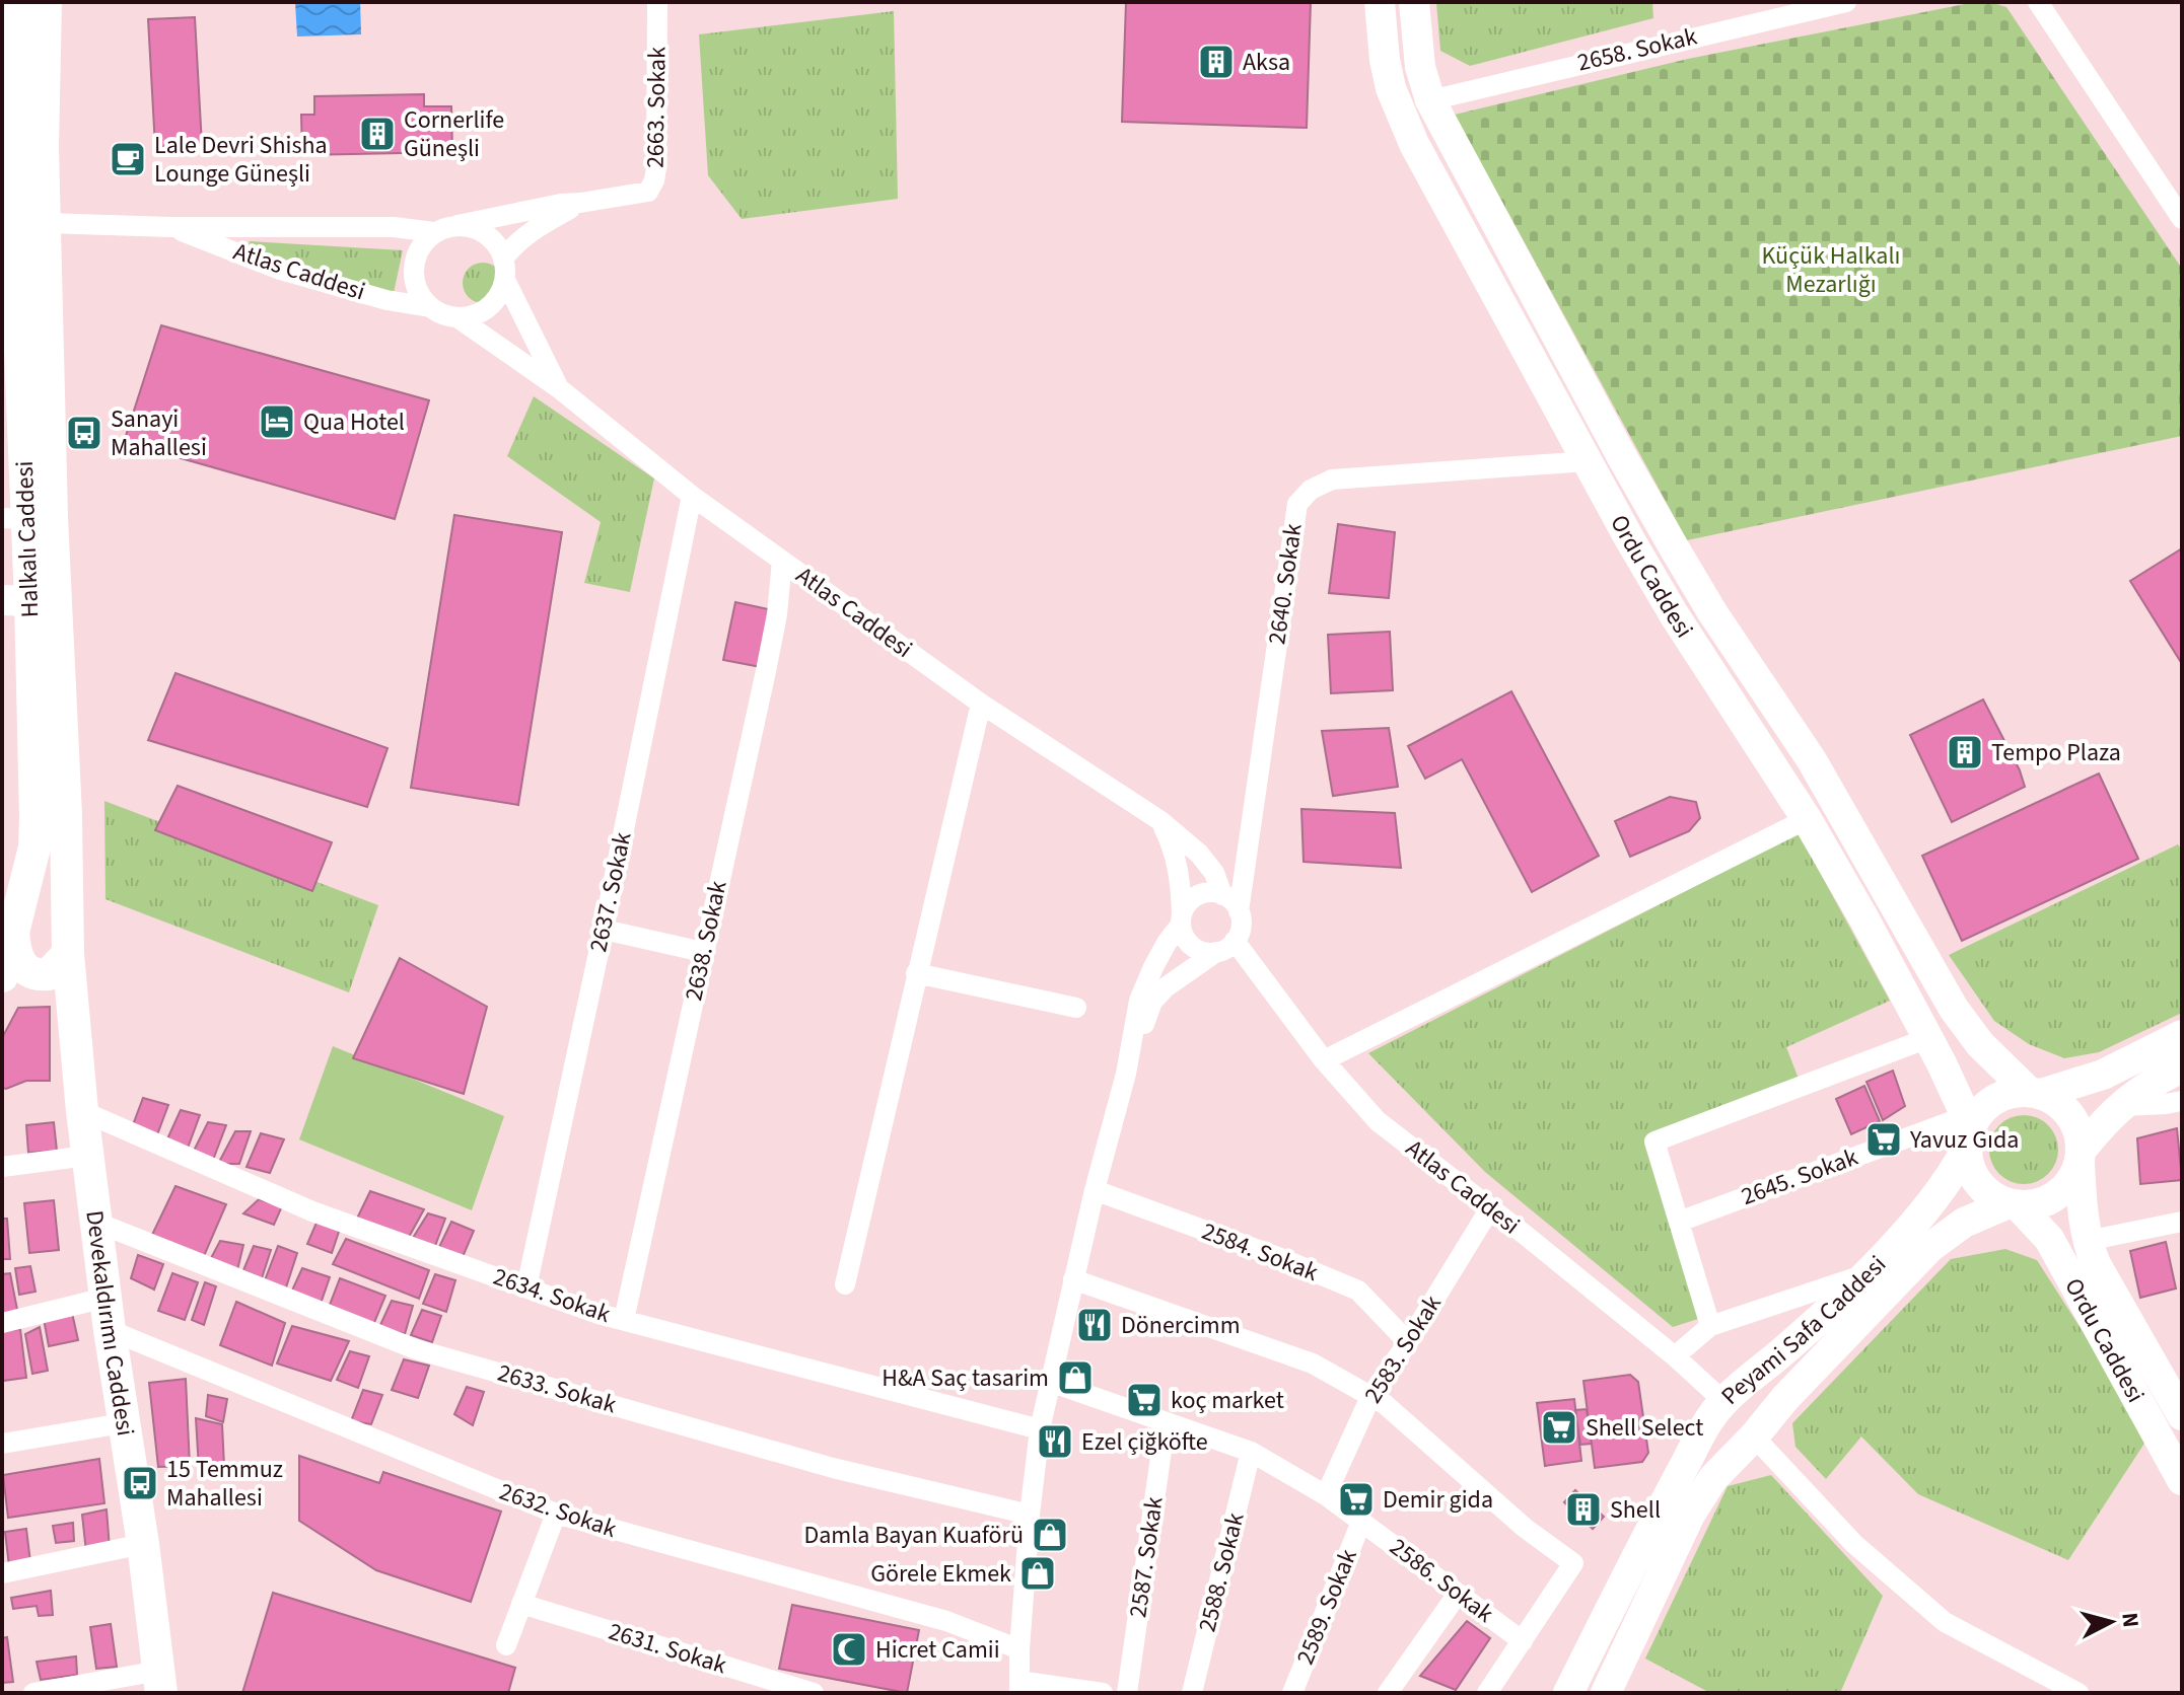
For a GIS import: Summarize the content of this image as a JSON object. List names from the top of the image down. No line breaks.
{"streets":{"main road":["Halkalı Caddesi","Ordu Caddesi","Devekaldırımı Caddesi","Peyami Safa Caddesi"],"street":["2658. Sokak","2663. Sokak","Atlas Caddesi","2640. Sokak","2637. Sokak","2638. Sokak","2645. Sokak","2584. Sokak","2634. Sokak","2583. Sokak","2633. Sokak","2632. Sokak","2587. Sokak","2588. Sokak","2586. Sokak","2589. Sokak","2631. Sokak"]},"crossings":[["2658. Sokak","Ordu Caddesi"],["Atlas Caddesi","Halkalı Caddesi"],["Atlas Caddesi","2640. Sokak"],["Atlas Caddesi","2637. Sokak"],["Atlas Caddesi","2638. Sokak"],["Atlas Caddesi","Peyami Safa Caddesi"],["Atlas Caddesi","2583. Sokak"],["Halkalı Caddesi","Devekaldırımı Caddesi"],["Ordu Caddesi","2640. Sokak"],["Ordu Caddesi","2645. Sokak"],["Ordu Caddesi","Peyami Safa Caddesi"],["2637. Sokak","2634. Sokak"],["2638. Sokak","2634. Sokak"],["2645. Sokak","Peyami Safa Caddesi"],["2584. Sokak","2583. Sokak"],["2634. Sokak","Devekaldırımı Caddesi"],["Devekaldırımı Caddesi","2633. Sokak"],["Devekaldırımı Caddesi","2632. Sokak"],["2583. Sokak","2586. Sokak"],["2587. Sokak","2586. Sokak"],["2588. Sokak","2586. Sokak"],["2586. Sokak","2589. Sokak"]],"parks":["Küçük Halkalı Mezarlığı"],"places":{"building":["Aksa","Cornerlife Güneşli","Tempo Plaza","Shell"],"cafe":["Lale Devri Shisha Lounge Güneşli"],"hotel":["Qua Hotel"],"bus stop":["Sanayi Mahallesi","15 Temmuz Mahallesi"],"supermarket":["Yavuz Gıda","koç market","Shell Select","Demir gida"],"restaurant":["Dönercimm","Ezel çiğköfte"],"shop":["H&A Saç tasarim","Damla Bayan Kuaförü","Görele Ekmek"],"mosque":["Hicret Camii"]},"north":"right"}
